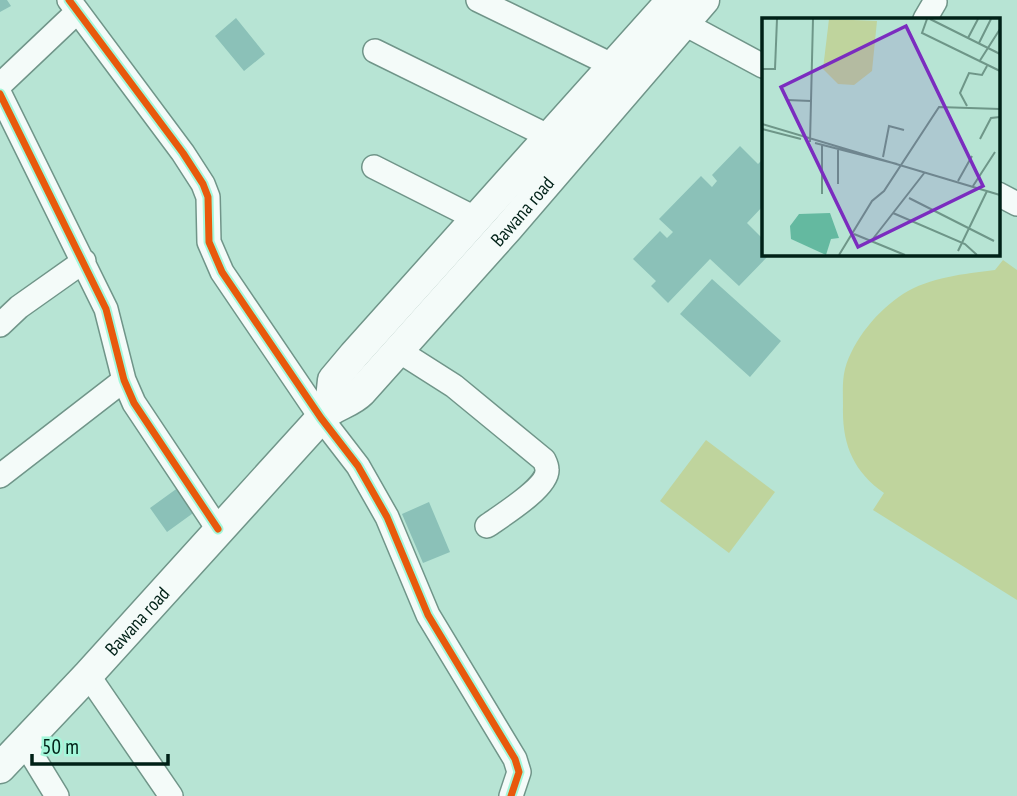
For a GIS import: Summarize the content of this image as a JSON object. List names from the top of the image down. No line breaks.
{"streets":{"main road":["Bawana road"]},"scale_bar":"50 m"}
